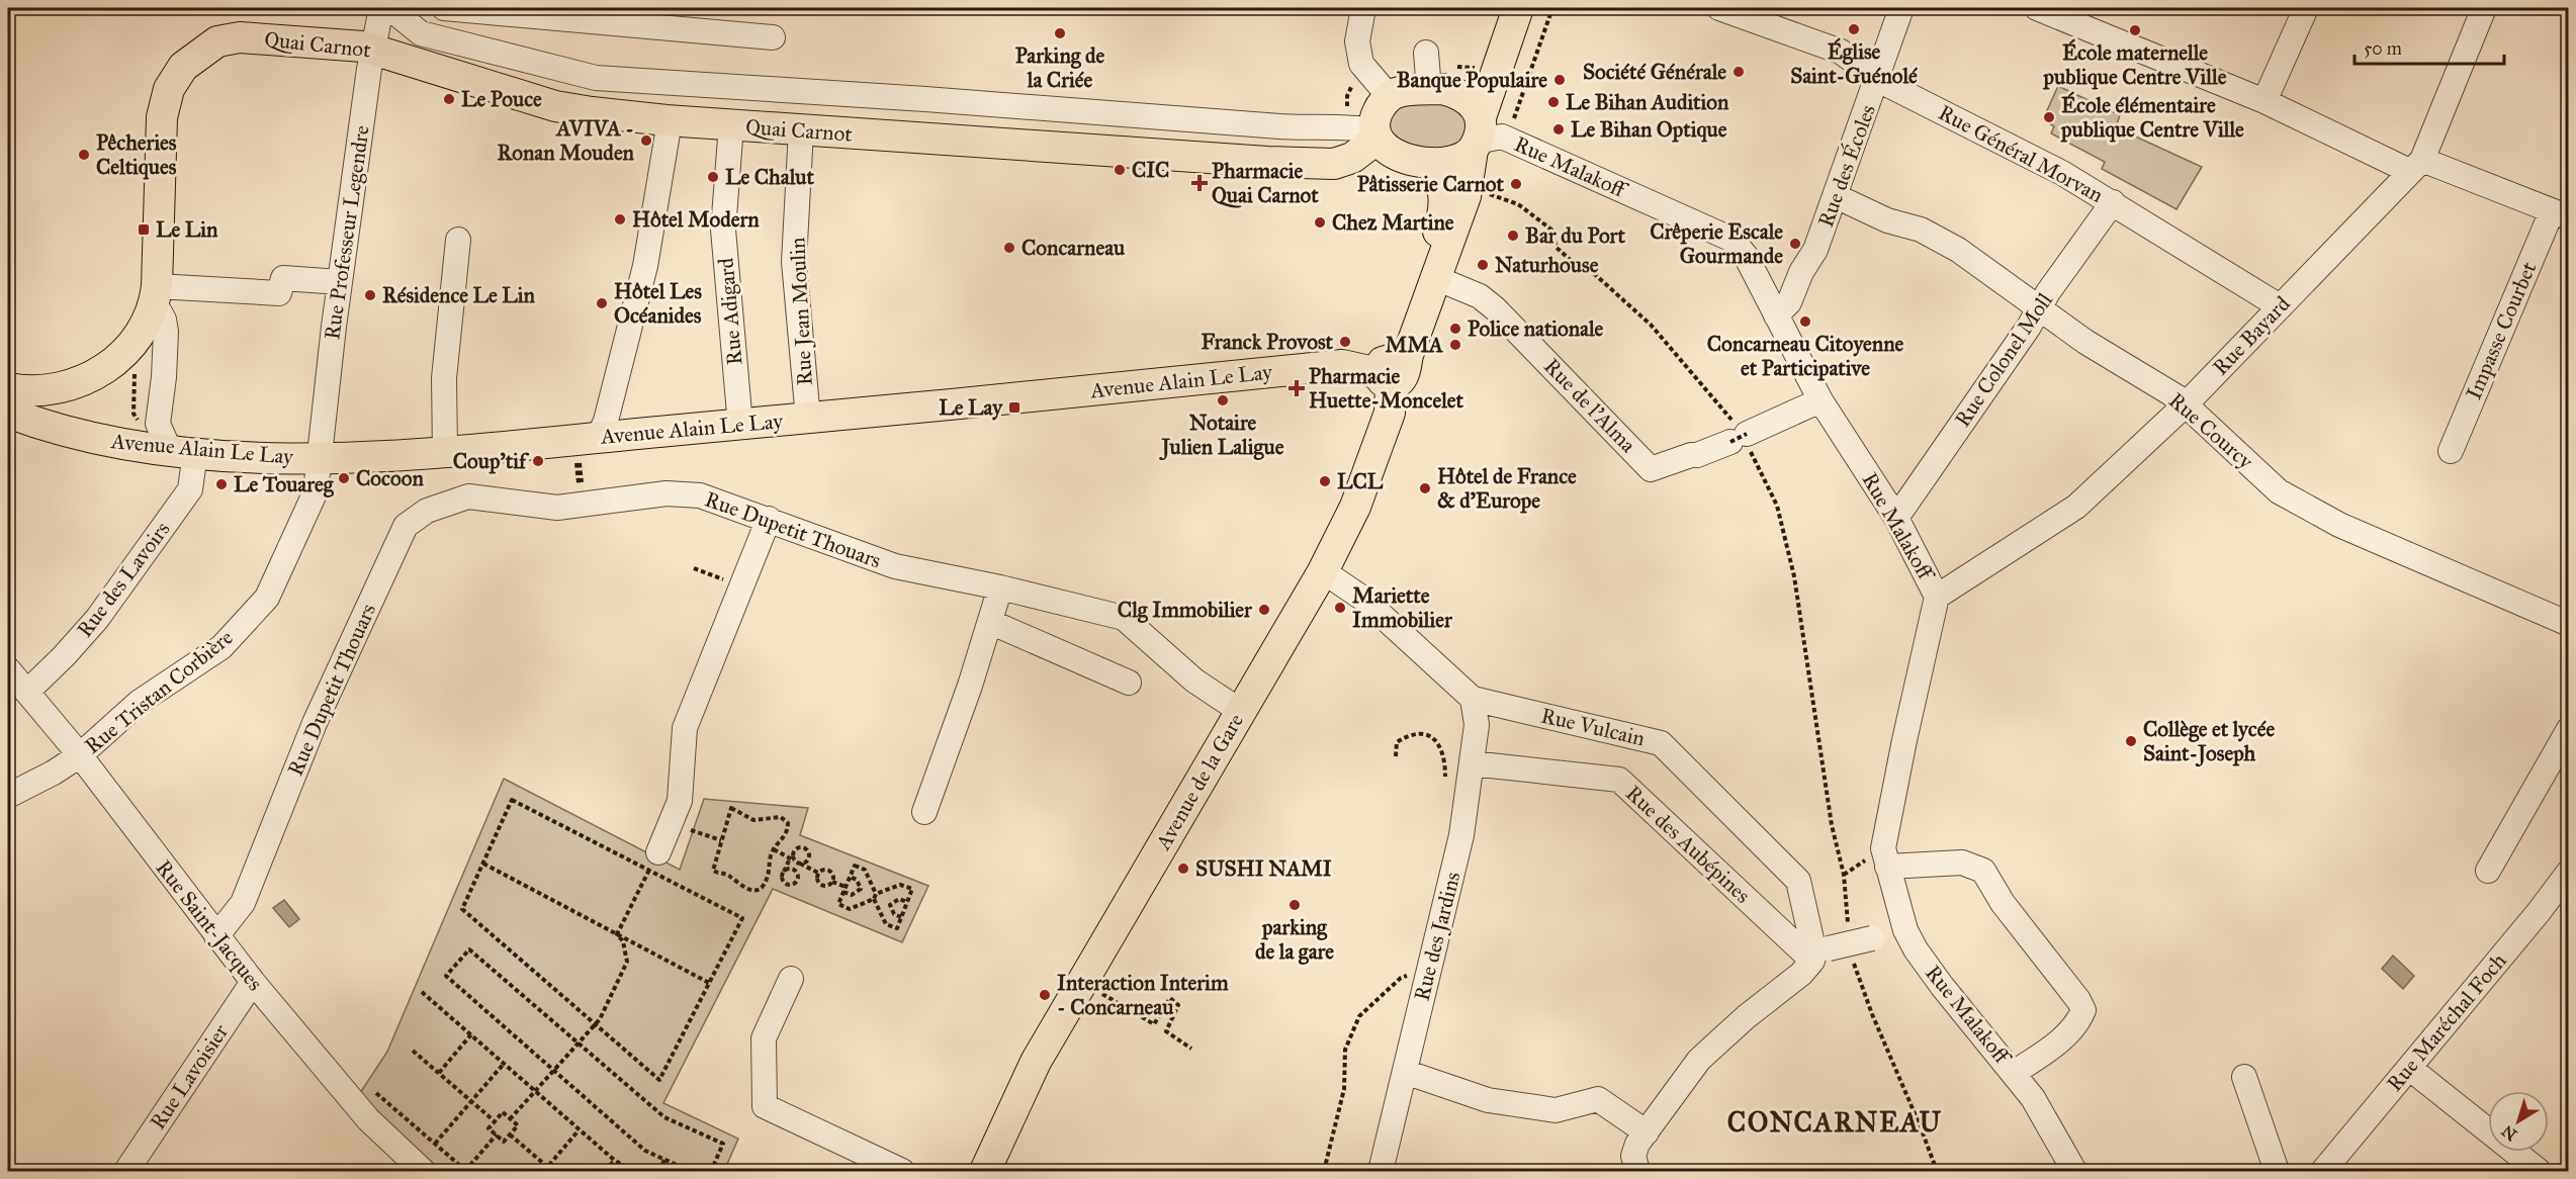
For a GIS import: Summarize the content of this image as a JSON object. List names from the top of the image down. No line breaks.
{"streets":{"main road":["Quai Carnot","Avenue Alain Le Lay","Avenue de la Gare"],"street":["Rue Général Morvan","Rue des Écoles","Rue Malakoff","Rue Professeur Legendre","Rue Adigard","Rue Jean Moulin","Impasse Courbet","Rue Bayard","Rue Colonel Moll","Rue de l'Alma","Rue Courcy","Rue Dupetit Thouars","Rue des Lavoirs","Rue Tristan Corbière","Rue Vulcain","Rue des Aubépines","Rue Saint-Jacques","Rue des Jardins","Rue Maréchal Foch","Rue Lavoisier"]},"crossings":[["Quai Carnot","Rue Malakoff"],["Quai Carnot","Rue Professeur Legendre"],["Quai Carnot","Rue Adigard"],["Quai Carnot","Rue Jean Moulin"],["Quai Carnot","Avenue Alain Le Lay"],["Quai Carnot","Rue des Lavoirs"],["Quai Carnot","Avenue de la Gare"],["Rue Général Morvan","Rue des Écoles"],["Rue Général Morvan","Rue Bayard"],["Rue Général Morvan","Rue Colonel Moll"],["Rue des Écoles","Rue Malakoff"],["Rue des Écoles","Rue Courcy"],["Rue Malakoff","Rue Bayard"],["Rue Malakoff","Rue Colonel Moll"],["Rue Malakoff","Rue de l'Alma"],["Rue Malakoff","Avenue de la Gare"],["Rue Professeur Legendre","Avenue Alain Le Lay"],["Rue Professeur Legendre","Rue Tristan Corbière"],["Rue Adigard","Avenue Alain Le Lay"],["Rue Jean Moulin","Avenue Alain Le Lay"],["Rue Bayard","Rue Courcy"],["Rue Colonel Moll","Rue Courcy"],["Avenue Alain Le Lay","Rue des Lavoirs"],["Avenue Alain Le Lay","Rue Tristan Corbière"],["Avenue Alain Le Lay","Avenue de la Gare"],["Rue de l'Alma","Avenue de la Gare"],["Rue Dupetit Thouars","Avenue de la Gare"],["Rue Dupetit Thouars","Rue Saint-Jacques"],["Rue des Lavoirs","Rue Saint-Jacques"],["Rue Tristan Corbière","Rue Saint-Jacques"],["Rue Vulcain","Avenue de la Gare"],["Rue Vulcain","Rue des Aubépines"],["Rue Vulcain","Rue des Jardins"],["Rue des Aubépines","Rue des Jardins"],["Rue Saint-Jacques","Rue Lavoisier"]],"districts":["CONCARNEAU"],"places":{"other":["Église Saint-Guénolé","École maternelle publique Centre Ville","Parking de la Criée","Société Générale","Banque Populaire","Le Pouce","Le Bihan Audition","École élémentaire publique Centre Ville","Le Bihan Optique","AVIVA - Ronan Mouden","Pêcheries Celtiques","CIC","Le Chalut","Pâtisserie Carnot","Hôtel Modern","Chez Martine","Bar du Port","Crêperie Escale Gourmande","Concarneau","Naturhouse","Résidence Le Lin","Hôtel Les Océanides","Concarneau Citoyenne et Participative","Police nationale","Franck Provost","MMA","Notaire Julien Laligue","Coup'tif","Cocoon","LCL","Le Touareg","Hôtel de France & d'Europe","Mariette Immobilier","Clg Immobilier","Collège et lycée Saint-Joseph","SUSHI NAMI","parking de la gare","Interaction Interim - Concarneau"],"health":["Pharmacie Quai Carnot","Pharmacie Huette-Moncelet"],"transit":["Le Lin","Le Lay"]},"scale_bar":"50 m","north":"bottom left"}
